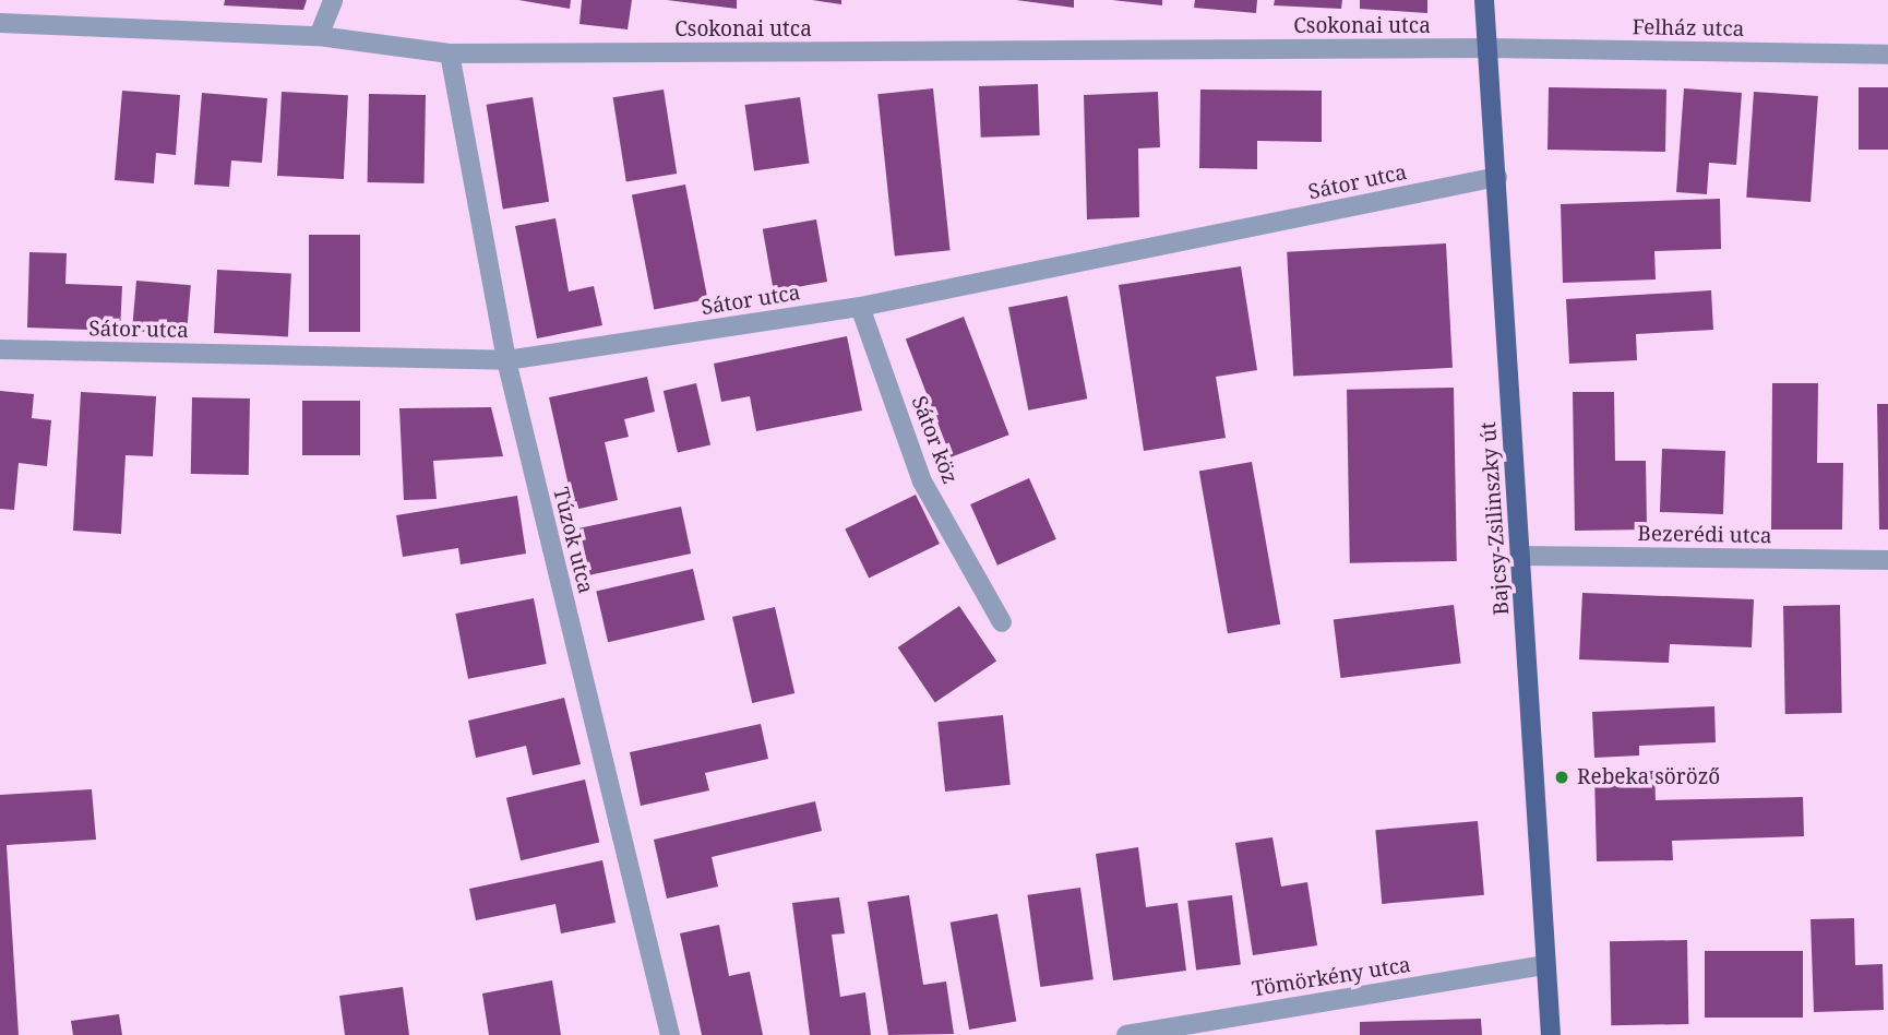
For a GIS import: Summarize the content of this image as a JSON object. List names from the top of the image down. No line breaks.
{"streets":{"main road":["Bajcsy-Zsilinszky út"],"street":["Csokonai utca","Felház utca","Sátor utca","Sátor köz","Bezerédi utca","Túzok utca","Tömörkény utca"]},"crossings":[["Csokonai utca","Felház utca"],["Csokonai utca","Bajcsy-Zsilinszky út"],["Csokonai utca","Túzok utca"],["Felház utca","Bajcsy-Zsilinszky út"],["Sátor utca","Sátor köz"],["Sátor utca","Bajcsy-Zsilinszky út"],["Sátor utca","Túzok utca"],["Bajcsy-Zsilinszky út","Bezerédi utca"],["Bajcsy-Zsilinszky út","Tömörkény utca"]],"places":["Rebeka söröző"]}
